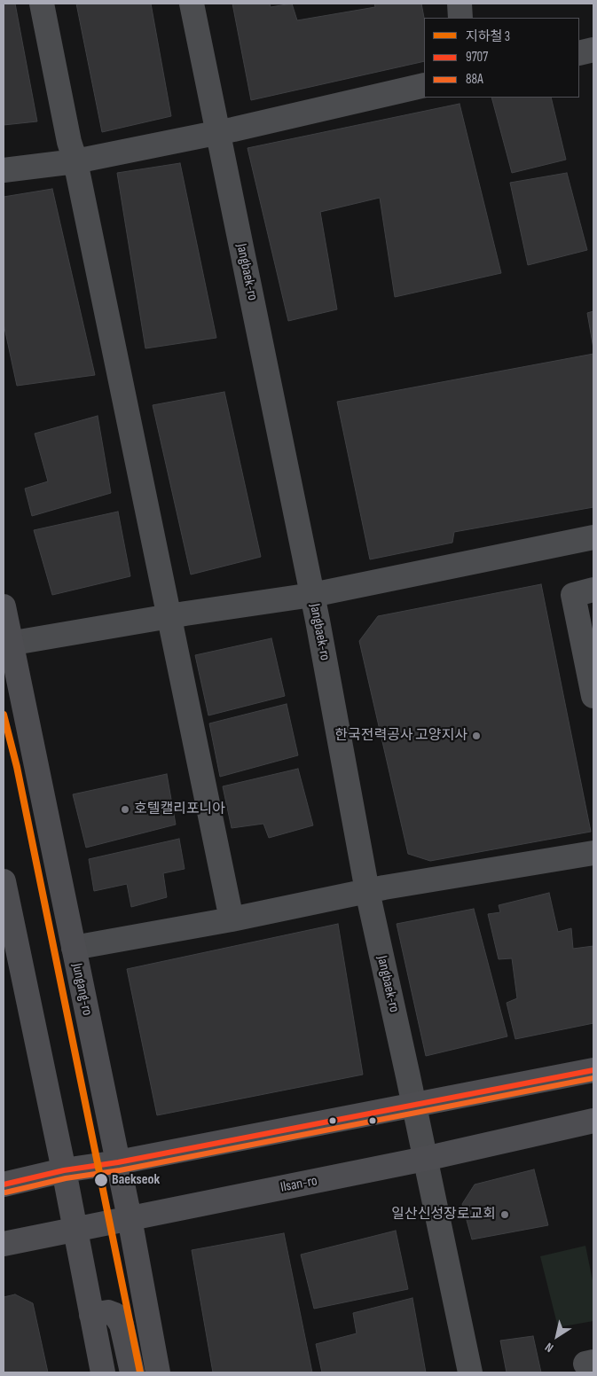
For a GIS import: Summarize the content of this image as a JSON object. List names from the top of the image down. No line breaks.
{"streets":{"main road":["Jungang-ro","Ilsan-ro"],"street":["Jangbaek-ro"]},"crossings":[["Jangbaek-ro","Jungang-ro"],["Jangbaek-ro","Ilsan-ro"],["Jungang-ro","Ilsan-ro"]],"places":["한국전력공사 고양지사","호텔캘리포니아","Baekseok","일산신성장로교회"],"lines":["metro line 3","transit line 9707","transit line 88A"],"legend":["지하철 3","9707","88A"],"north":"bottom left"}
